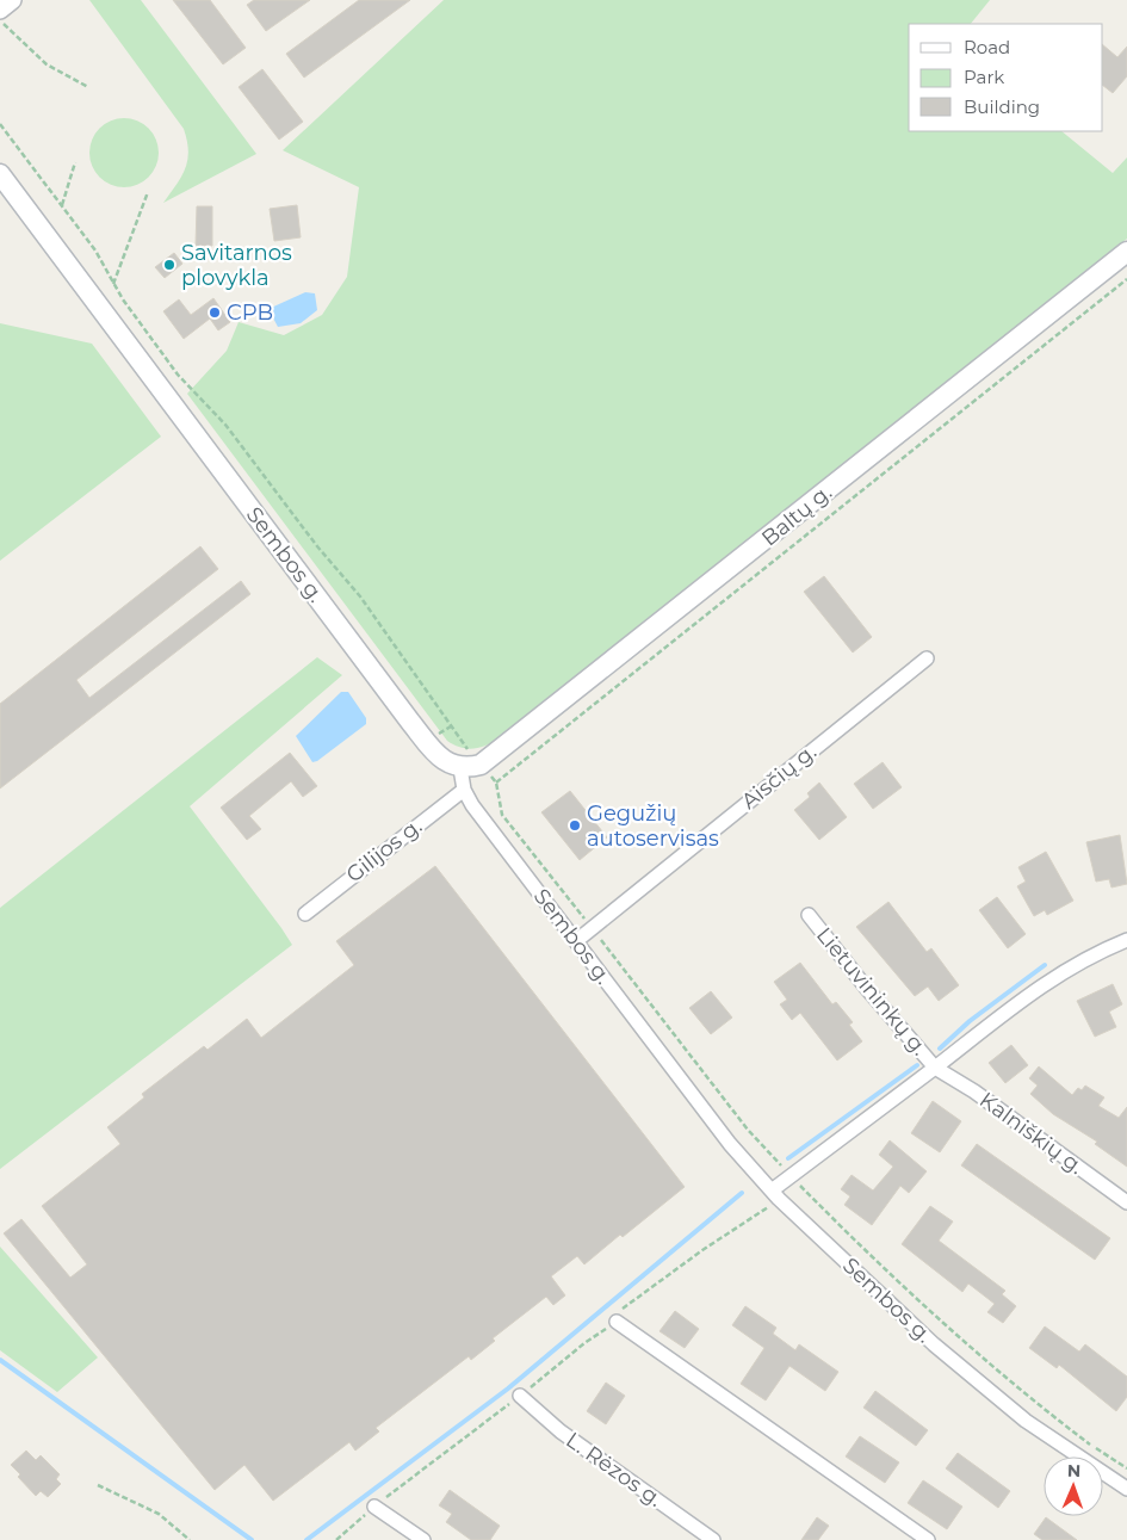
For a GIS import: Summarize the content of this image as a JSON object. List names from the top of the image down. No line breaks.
{"streets":{"main road":["Baltų g.","Sembos g."],"street":["Aisčių g.","Gilijos g.","Lietuvininkų g.","Kalniškių g.","L. Rėzos g."]},"crossings":[["Baltų g.","Sembos g."],["Sembos g.","Aisčių g."],["Sembos g.","Gilijos g."],["Lietuvininkų g.","Kalniškių g."]],"places":["Savitarnos plovykla","CPB","Gegužių autoservisas"],"legend":["Road","Park","Building"],"north":"top"}
